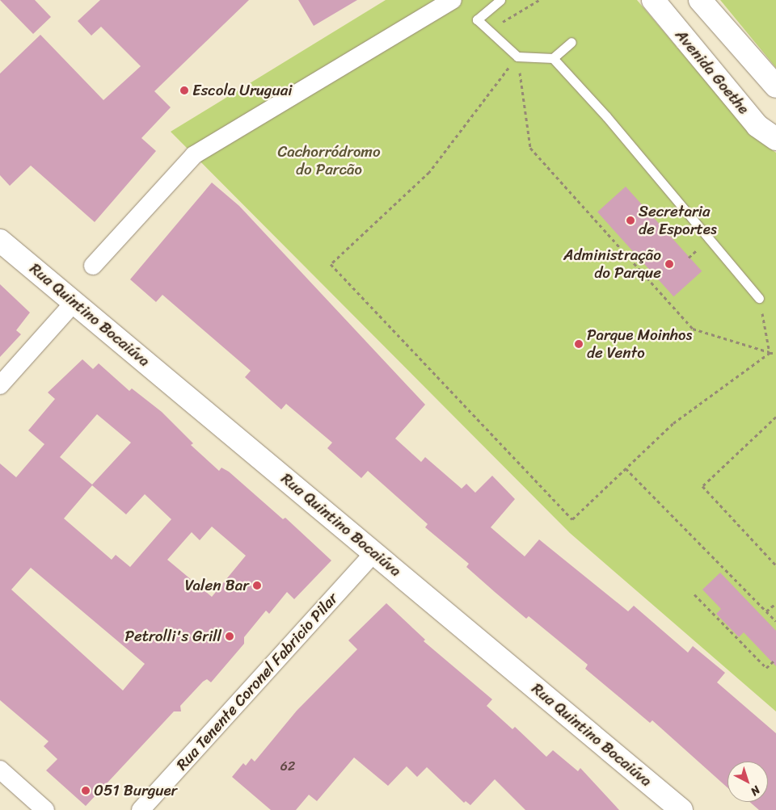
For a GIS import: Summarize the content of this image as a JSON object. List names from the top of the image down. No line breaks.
{"streets":{"street":["Avenida Goethe","Rua Quintino Bocaiúva","Rua Tenente Coronel Fabricio Pilar"]},"crossings":[["Rua Quintino Bocaiúva","Rua Tenente Coronel Fabricio Pilar"]],"parks":["Cachorródromo do Parcão"],"places":["Escola Uruguai","Secretaria de Esportes","Administração do Parque","Parque Moinhos de Vento","Valen Bar","Petrolli's Grill","051 Burguer"],"house_numbers":["62"],"north":"bottom right"}
